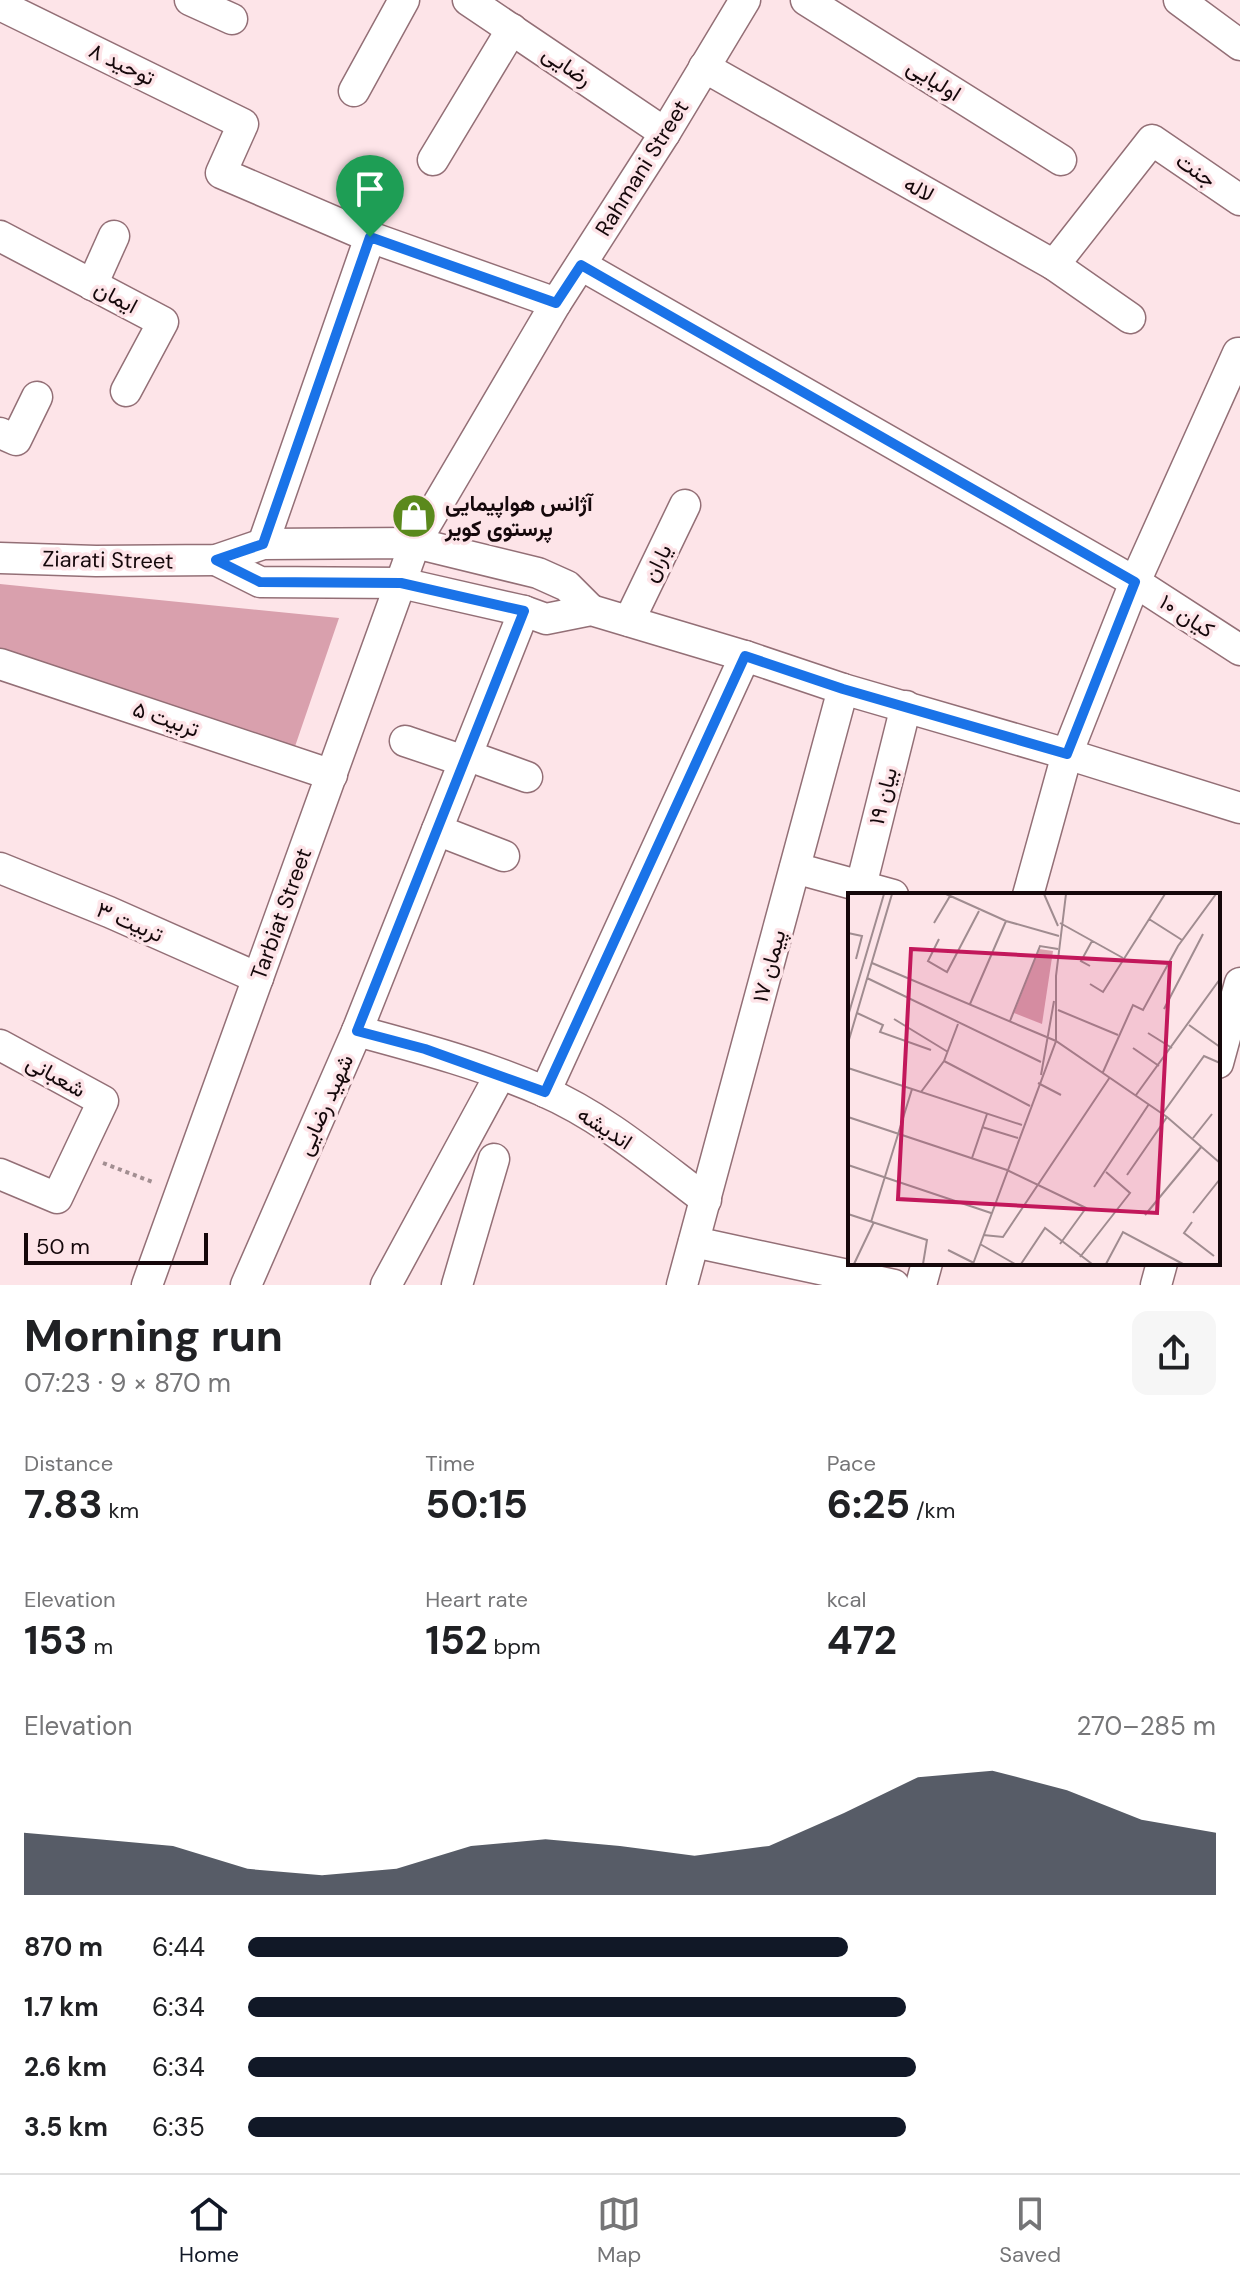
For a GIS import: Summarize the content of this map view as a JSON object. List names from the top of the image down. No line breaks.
{"streets":{"street":["توحید ۸","رضایی","اولیایی","Rahmani Street","جنت","لاله","ایمان","Ziarati Street","یاران","کیان ۱۰","تربیت ۵","بیان ۱۹","Tarbiat Street","تربیت ۳","پیمان ۱۷","شعبانی","شهید رضایی","اندیشه"]},"crossings":[["رضایی","Rahmani Street"],["Rahmani Street","لاله"],["Rahmani Street","Ziarati Street"],["Rahmani Street","کیان ۱۰"],["Rahmani Street","Tarbiat Street"],["جنت","لاله"],["Ziarati Street","یاران"],["Ziarati Street","بیان ۱۹"],["Ziarati Street","Tarbiat Street"],["Ziarati Street","پیمان ۱۷"],["Ziarati Street","شهید رضایی"],["تربیت ۵","Tarbiat Street"],["Tarbiat Street","تربیت ۳"],["پیمان ۱۷","اندیشه"],["شهید رضایی","اندیشه"]],"places":{"shop":["آژانس هواپیمایی پرستوی کویر"]},"scale_bar":"50 m","page":{"scale":"50 m","heading":["Morning run","07:23 · 9 × 870 m"],"stats":[["Distance","7.83 km"],["Time","50:15"],["Pace","6:25 /km"],["Elevation","153 m"],["Heart rate","152 bpm"],["kcal","472"]],"chart":["Elevation","270–285 m"],"list":[{"name":"870 m","note":"6:44"},{"name":"1.7 km","note":"6:34"},{"name":"2.6 km","note":"6:34"},{"name":"3.5 km","note":"6:35"}],"tabs":["Home","Map","Saved"]}}
